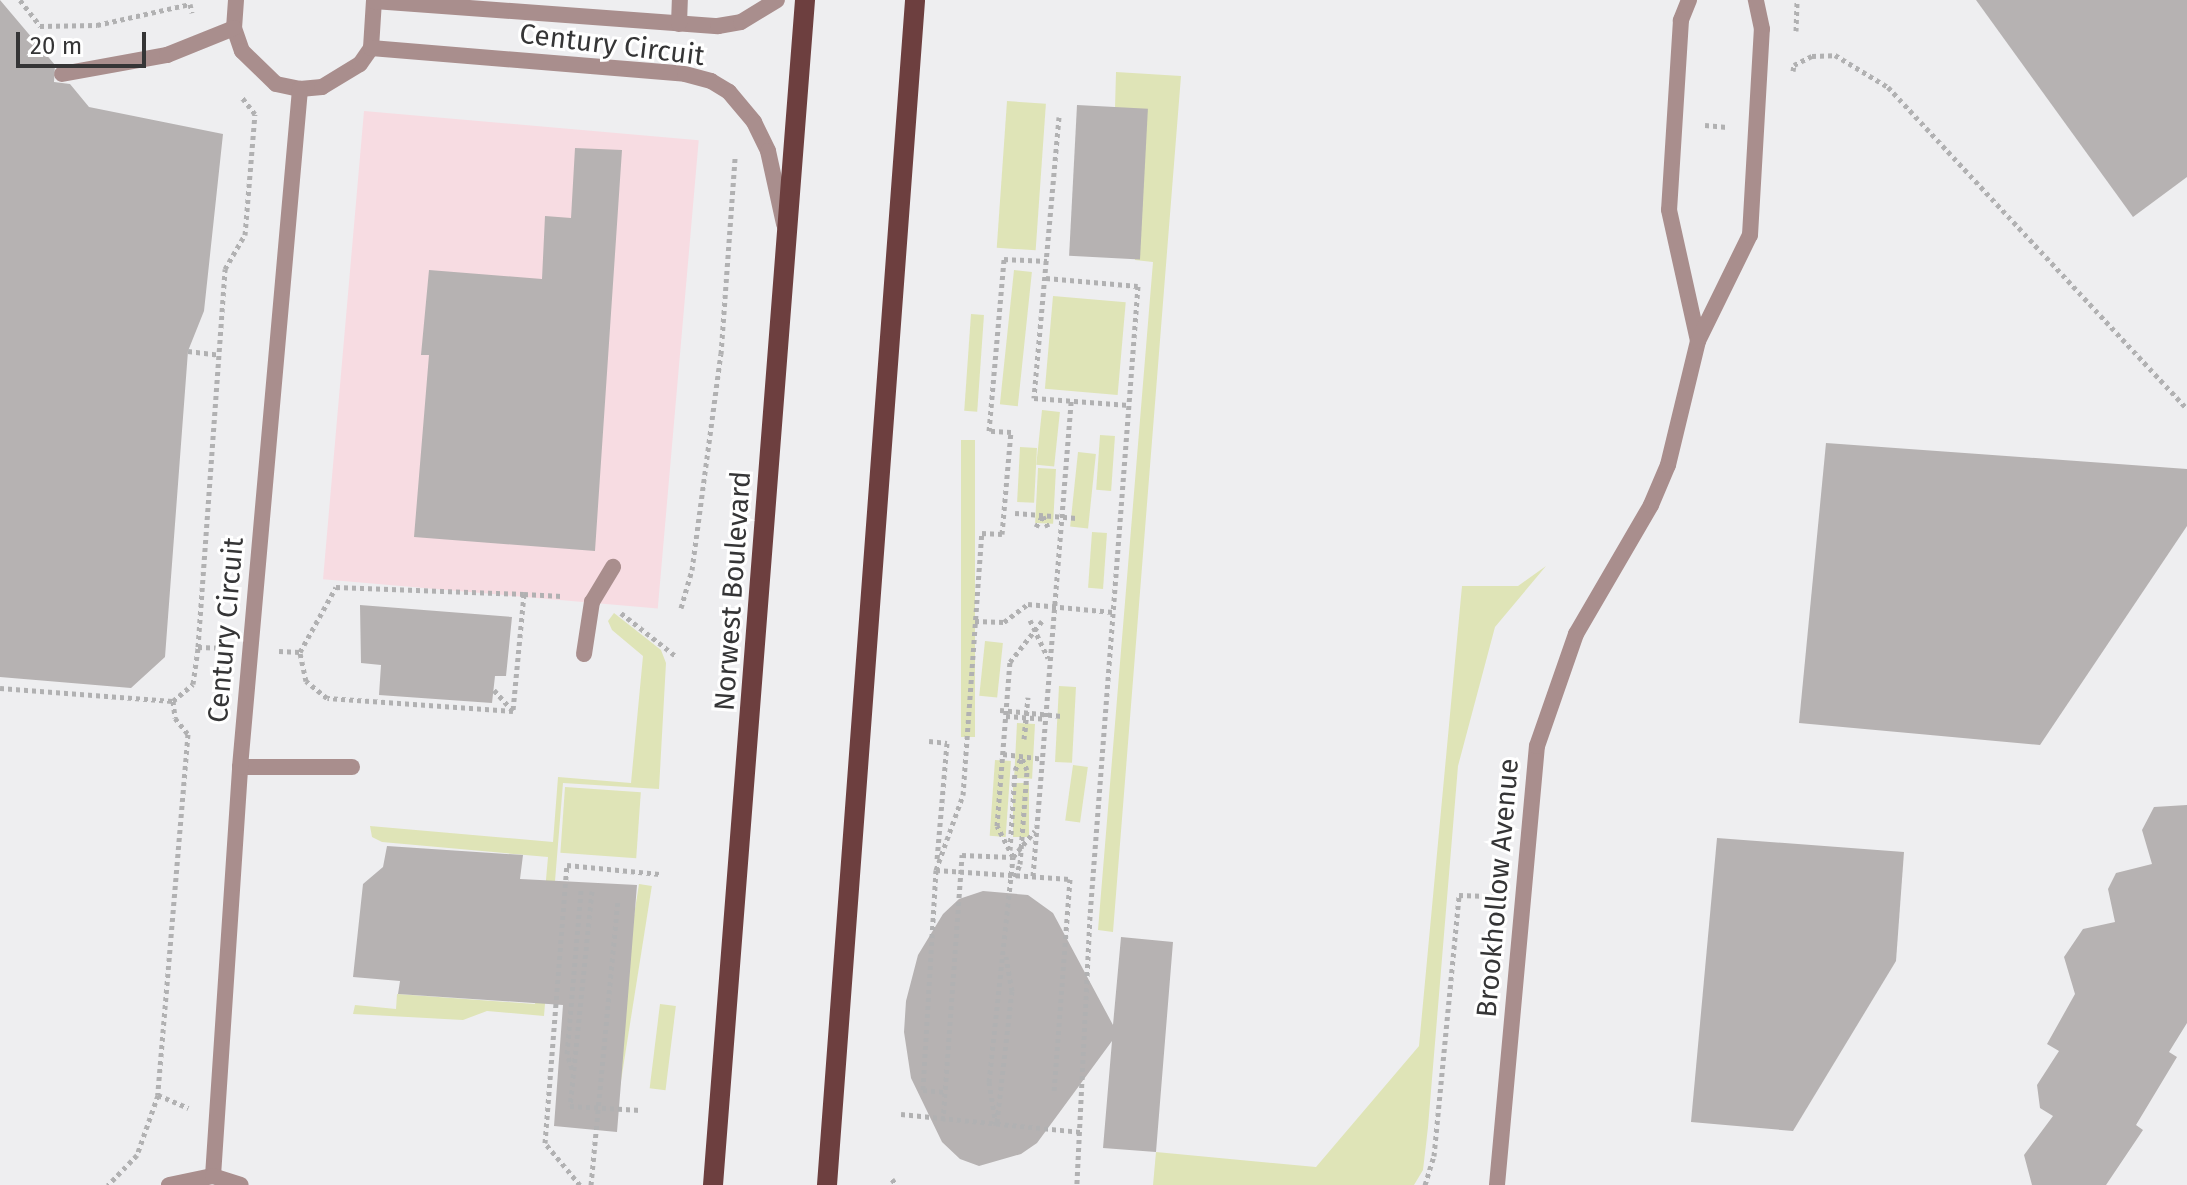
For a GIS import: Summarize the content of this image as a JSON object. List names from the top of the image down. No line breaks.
{"streets":{"main road":["Norwest Boulevard"],"street":["Century Circuit","Brookhollow Avenue"]},"crossings":[["Century Circuit","Norwest Boulevard"]],"scale_bar":"20 m"}
